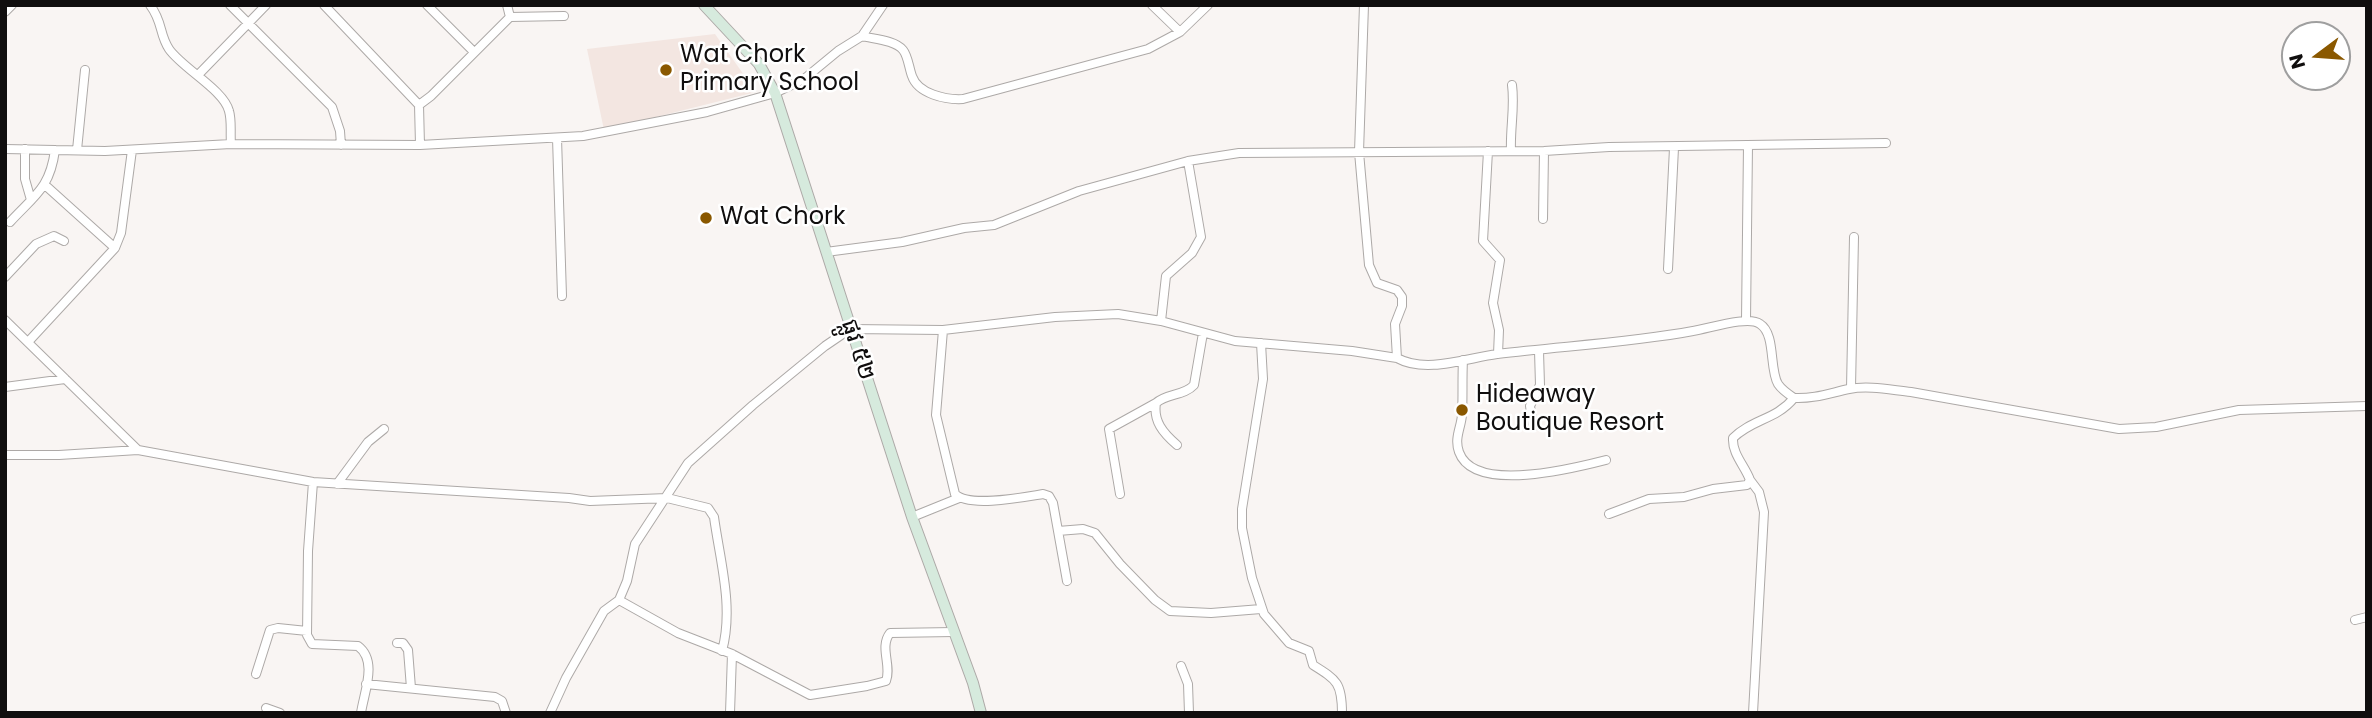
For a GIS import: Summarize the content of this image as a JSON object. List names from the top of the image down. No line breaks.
{"streets":{"street":["ផ្លូវ ៥២"]},"places":["Wat Chork Primary School","Wat Chork","Hideaway Boutique Resort"],"north":"left"}
